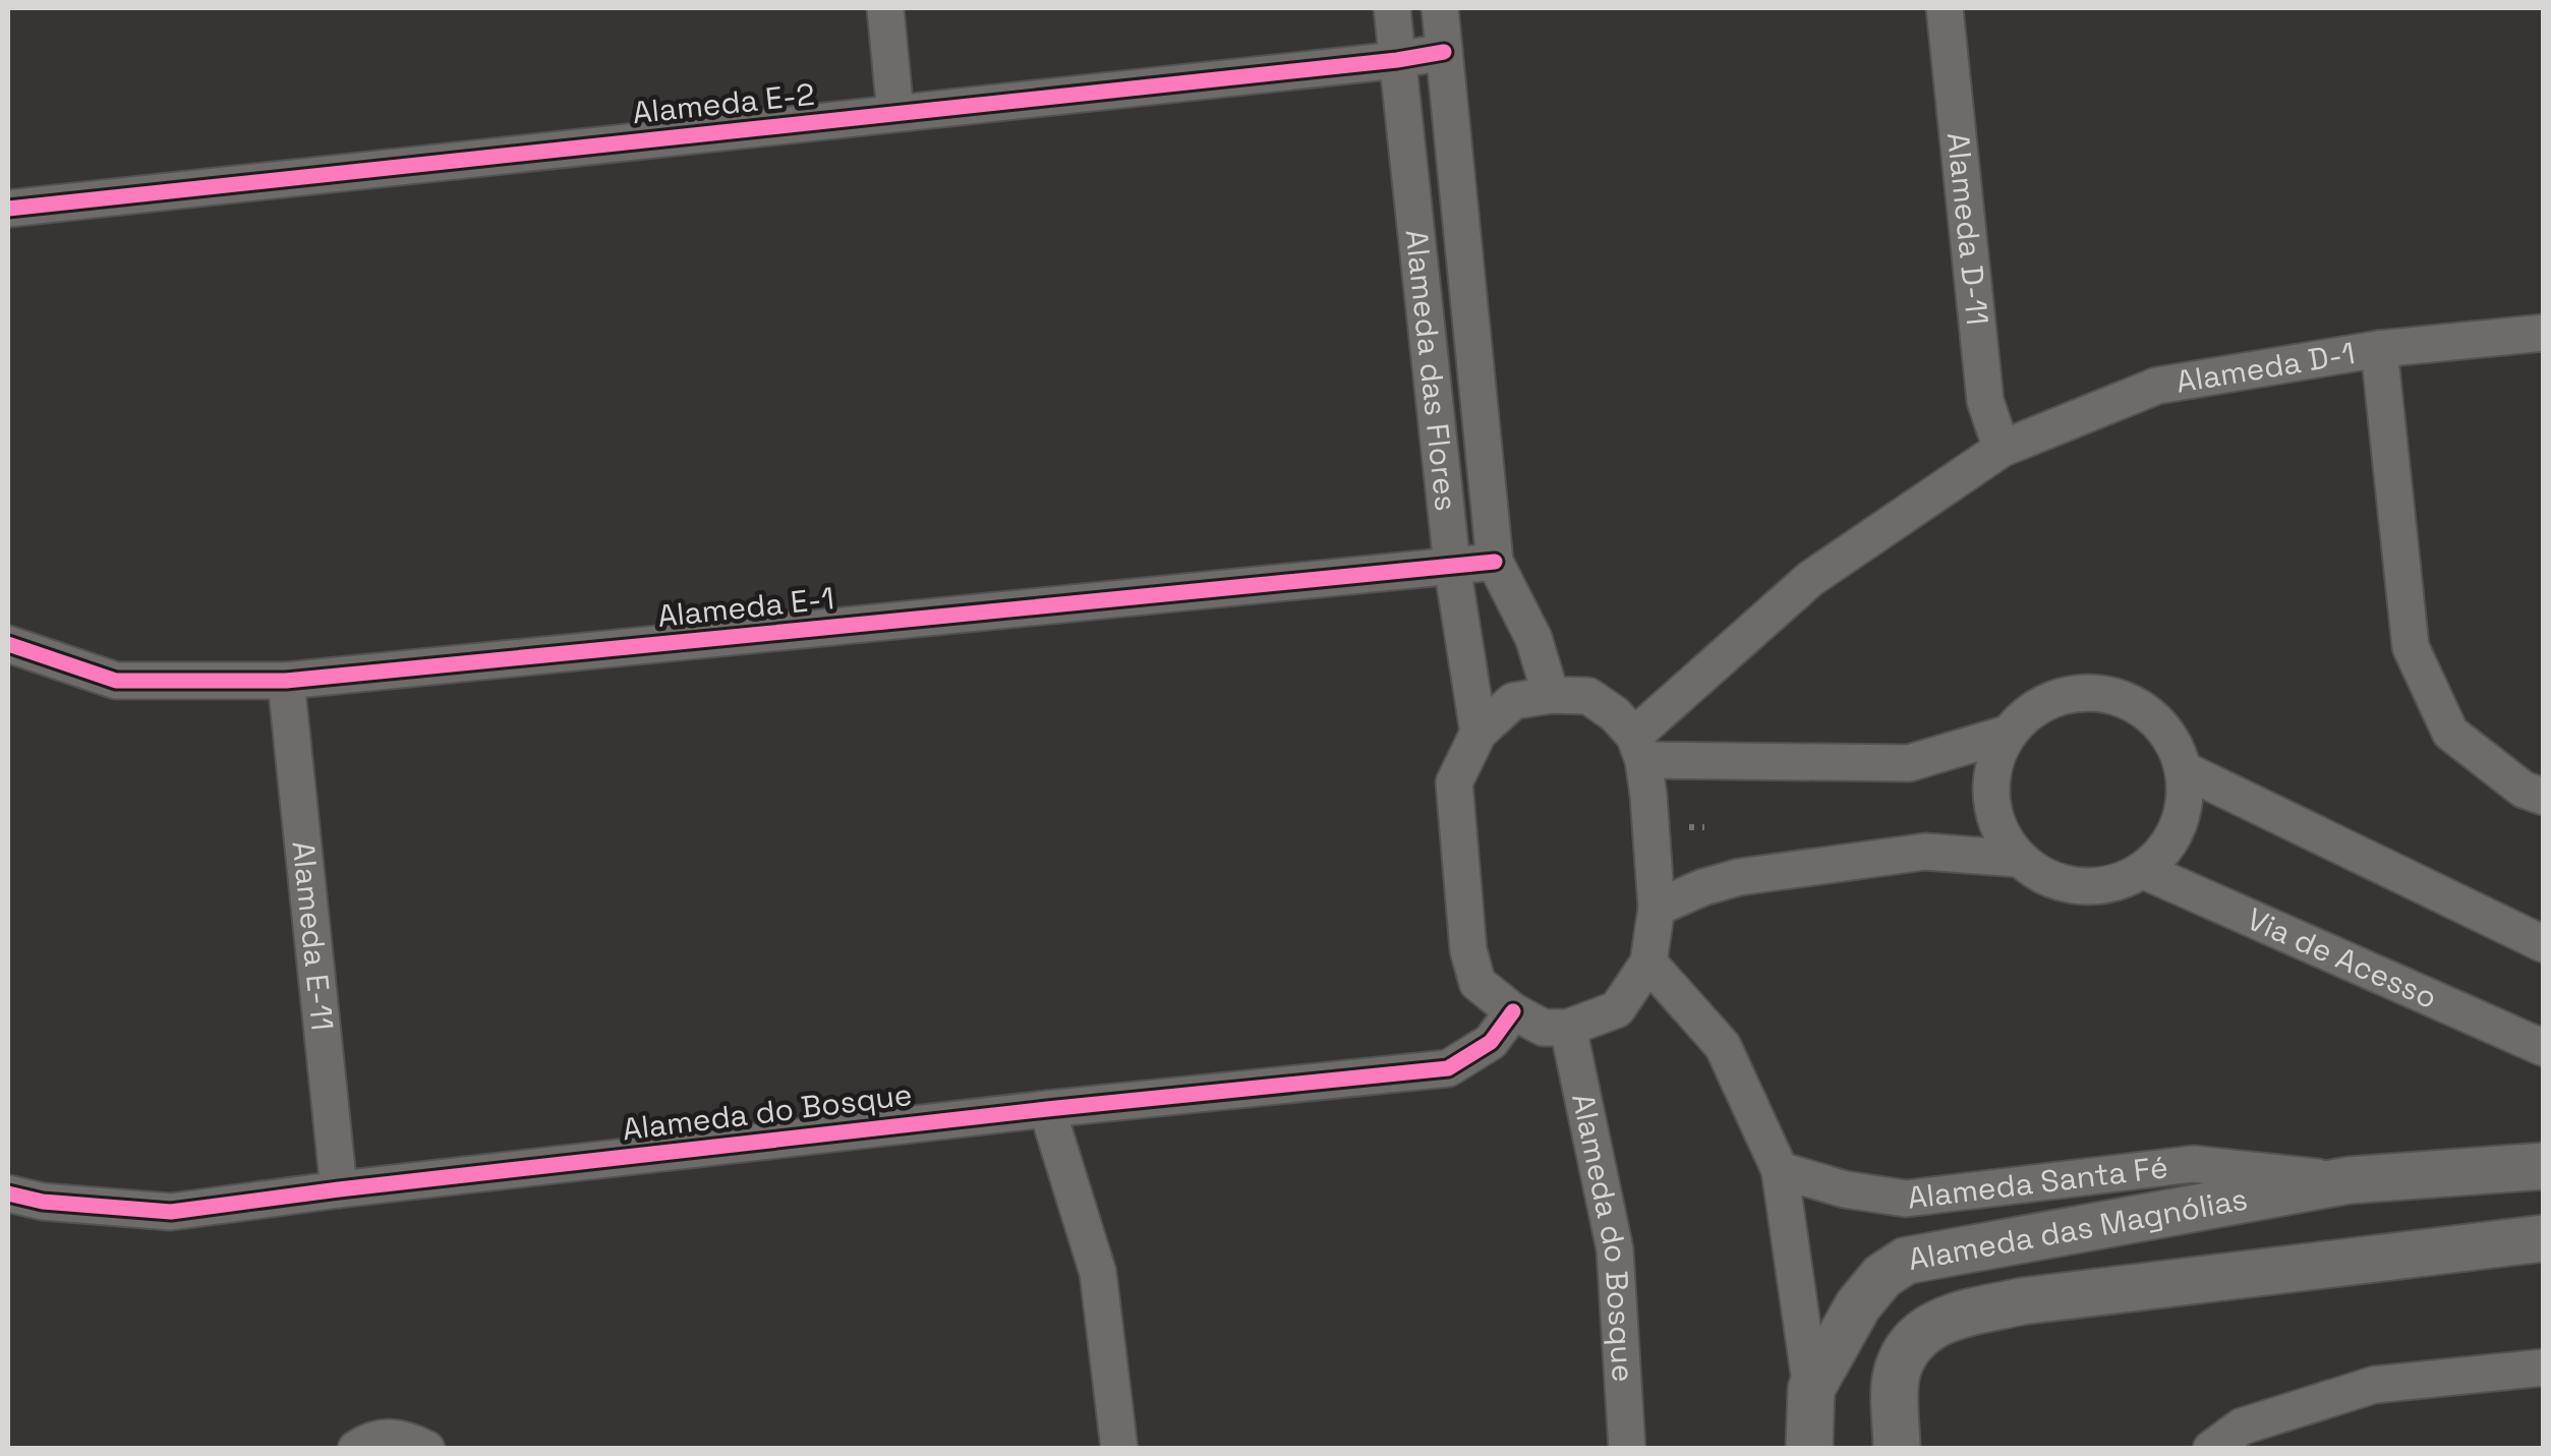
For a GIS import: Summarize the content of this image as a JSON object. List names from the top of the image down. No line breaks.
{"streets":{"street":["Alameda E-2","Alameda D-11","Alameda D-1","Alameda das Flores","Alameda E-1","Alameda E-11","Via de Acesso","Alameda do Bosque","Alameda Santa Fé","Alameda das Magnólias"]},"crossings":[["Alameda E-2","Alameda das Flores"],["Alameda D-11","Alameda D-1"],["Alameda das Flores","Alameda E-1"],["Alameda das Flores","Alameda do Bosque"],["Alameda E-1","Alameda E-11"],["Alameda E-11","Alameda do Bosque"],["Alameda Santa Fé","Alameda das Magnólias"]]}
